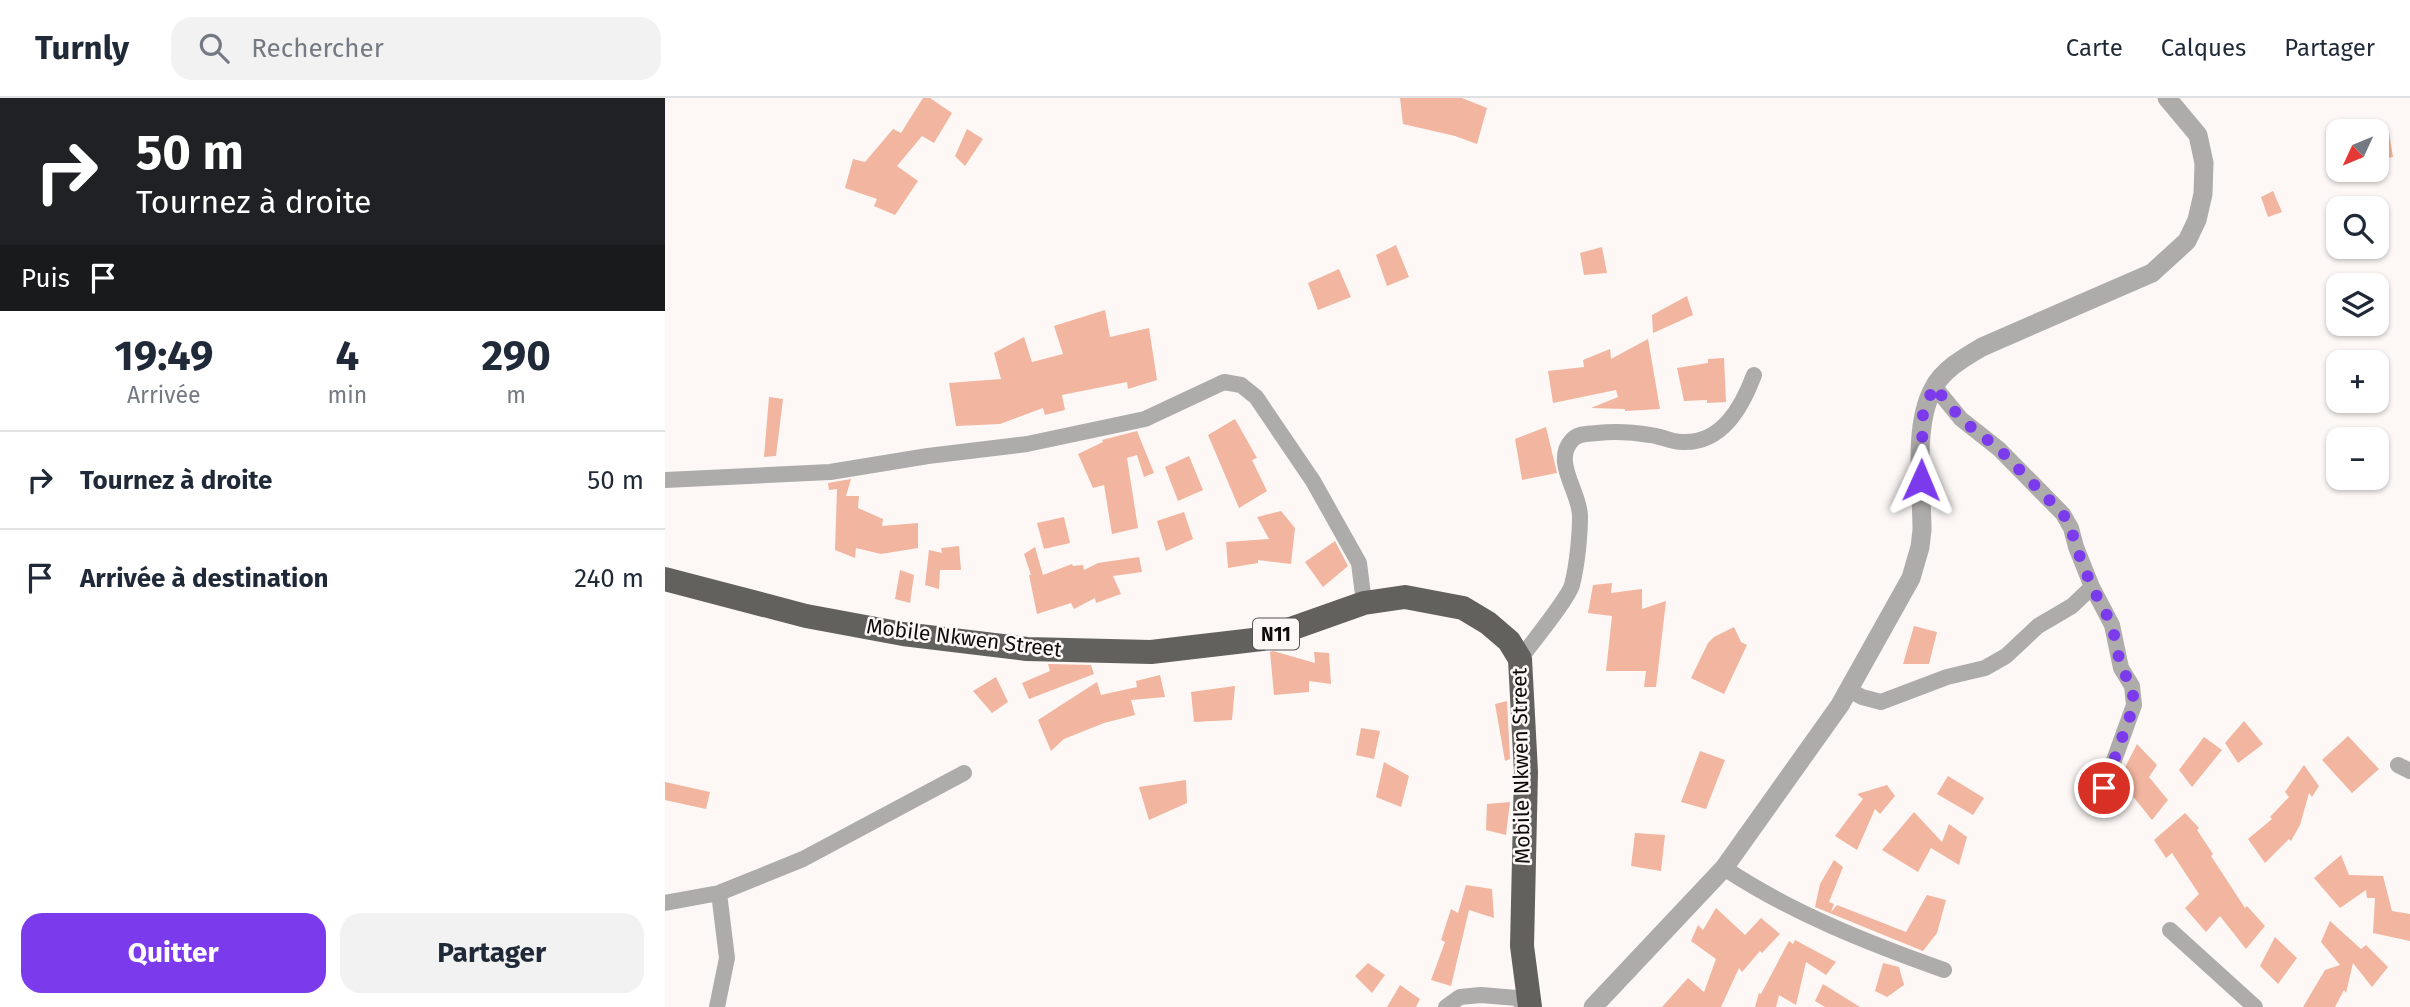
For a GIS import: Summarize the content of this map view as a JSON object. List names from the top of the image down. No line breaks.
{"streets":{"highway":["N11","Mobile Nkwen Street"]},"north":"bottom left","page":{"header":"Turnly","search":"Rechercher","nav":["Carte","Calques","Partager"],"turn":["50 m","Tournez à droite"],"map_buttons":["+","−"],"then":"Puis","eta":["19:49","Arrivée","4","min","290","m"],"list":[{"name":"Tournez à droite","value":"50 m"},{"name":"Arrivée à destination","value":"240 m"}],"buttons":["Quitter","Partager"]}}
